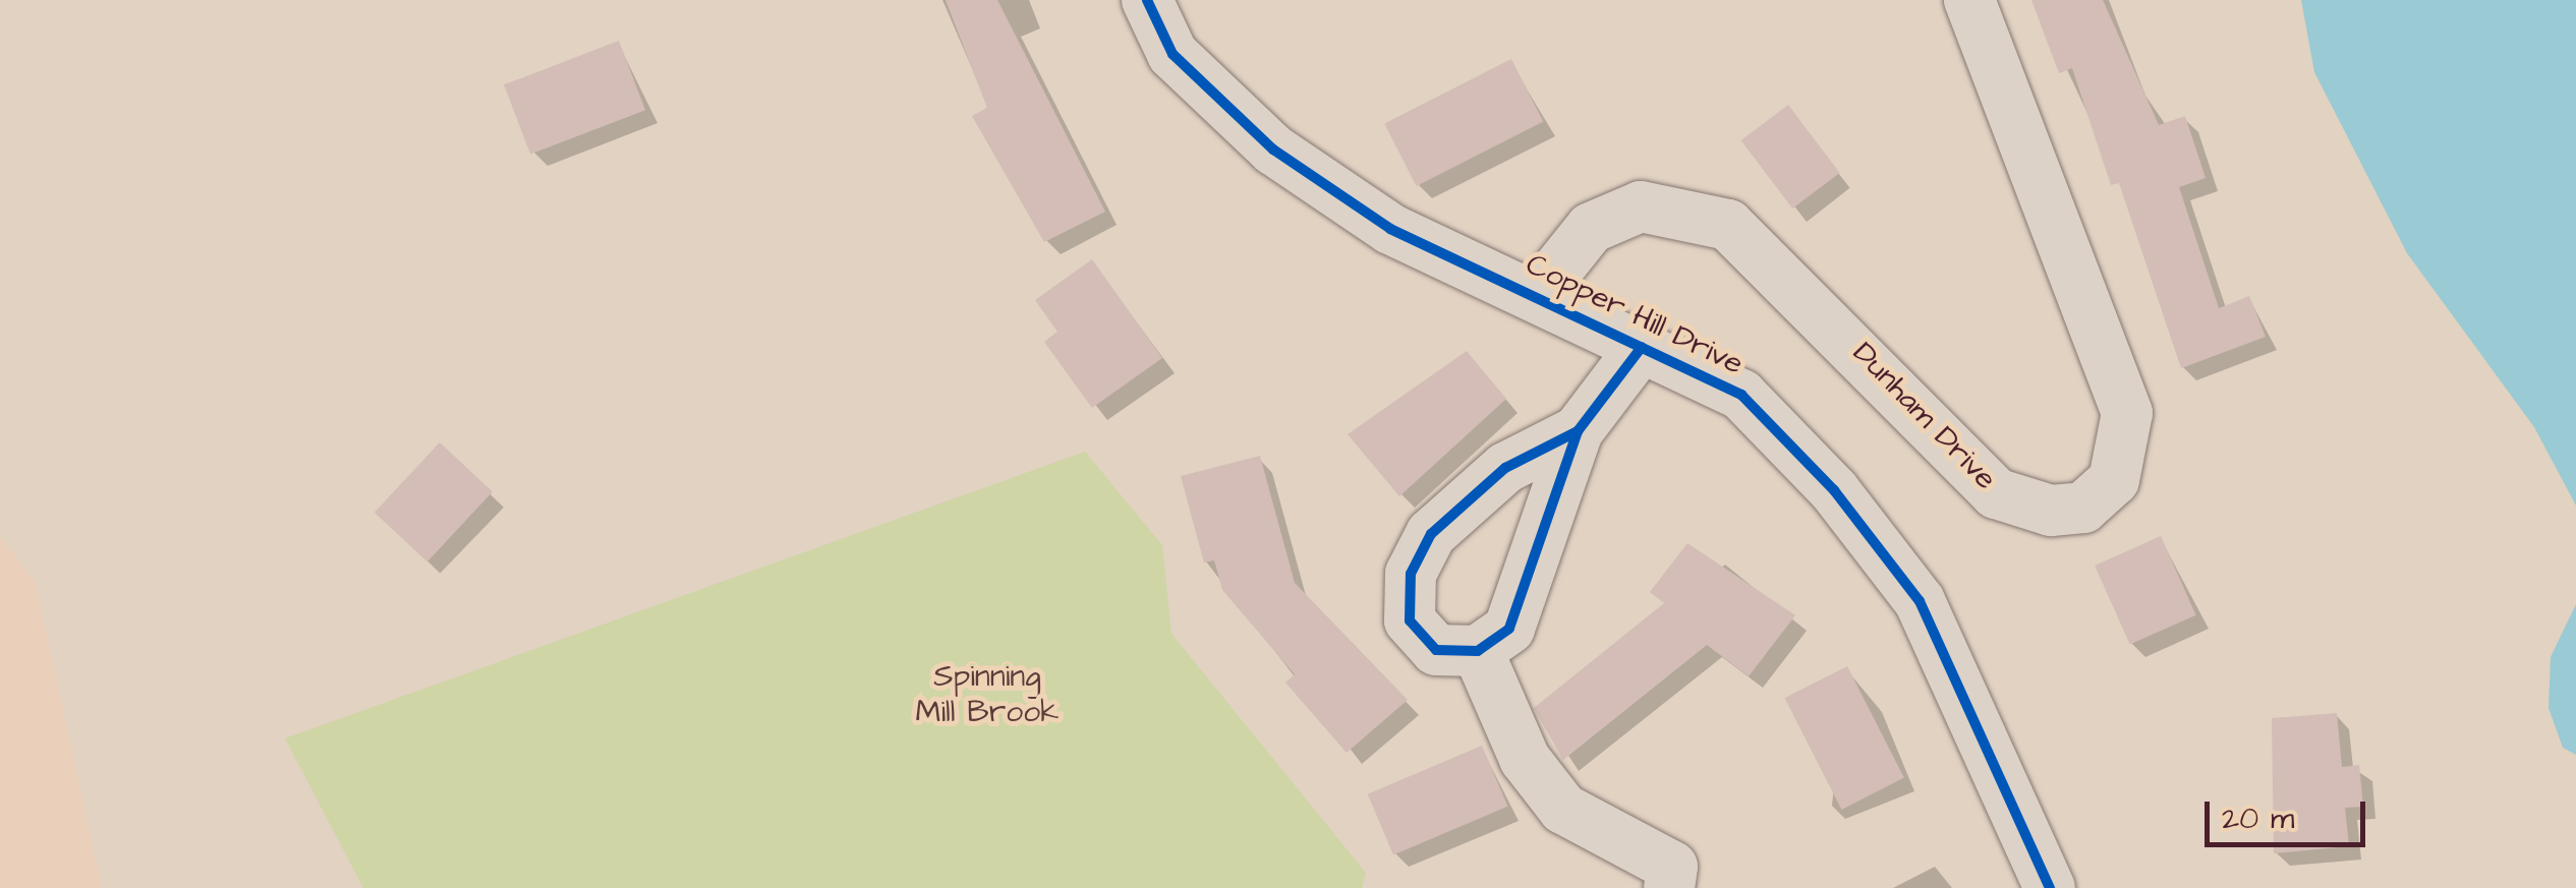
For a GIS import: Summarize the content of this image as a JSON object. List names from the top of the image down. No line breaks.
{"streets":{"street":["Copper Hill Drive","Dunham Drive"]},"crossings":[["Copper Hill Drive","Dunham Drive"]],"parks":["Spinning Mill Brook"],"scale_bar":"20 m"}
